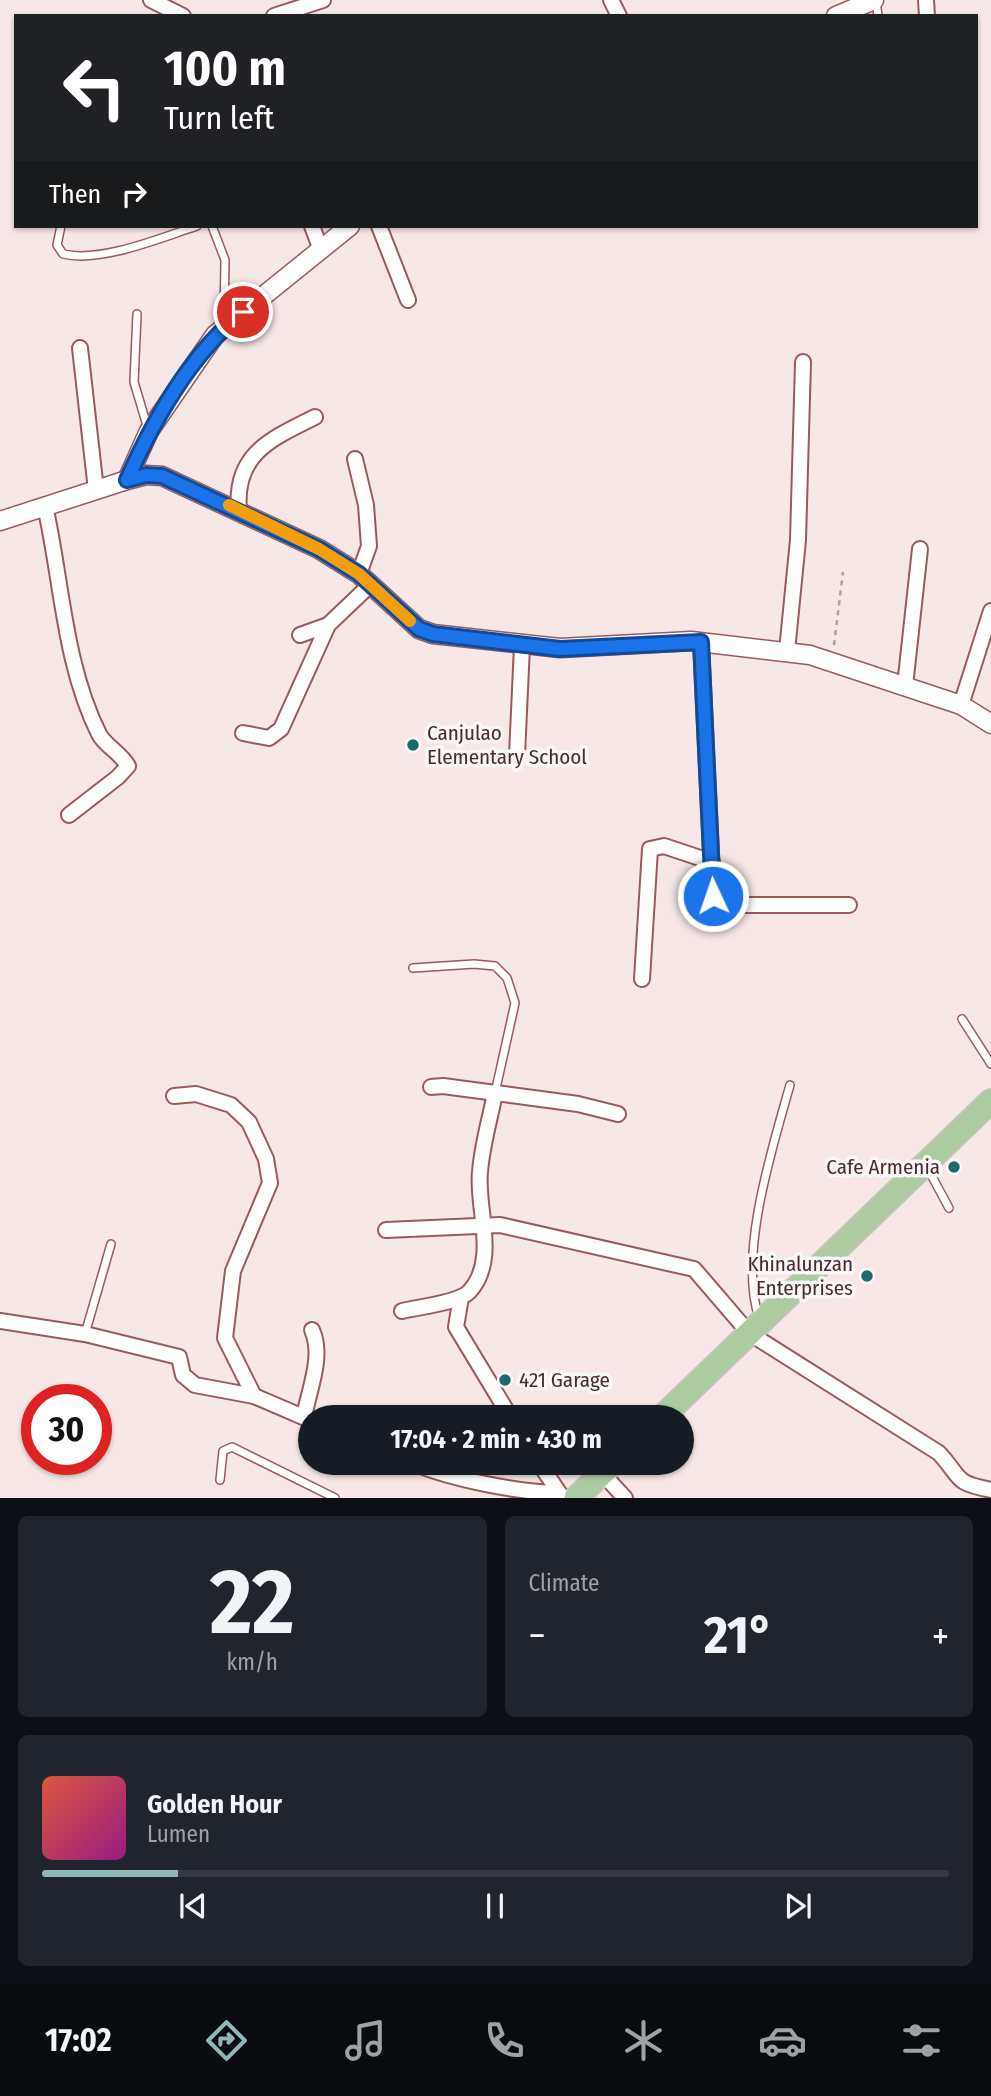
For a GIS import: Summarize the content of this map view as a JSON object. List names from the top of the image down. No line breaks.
{"places":["Canjulao Elementary School","Cafe Armenia","Khinalunzan Enterprises","421 Garage"],"page":{"turn":["100 m","Turn left"],"then":"Then","limit":"30","trip":"17:04 · 2 min · 430 m","tile":[["22","km/h"],"Climate"],"heat":["−","21°","+"],"song":["Golden Hour","Lumen"],"tabs":"17:02"}}
